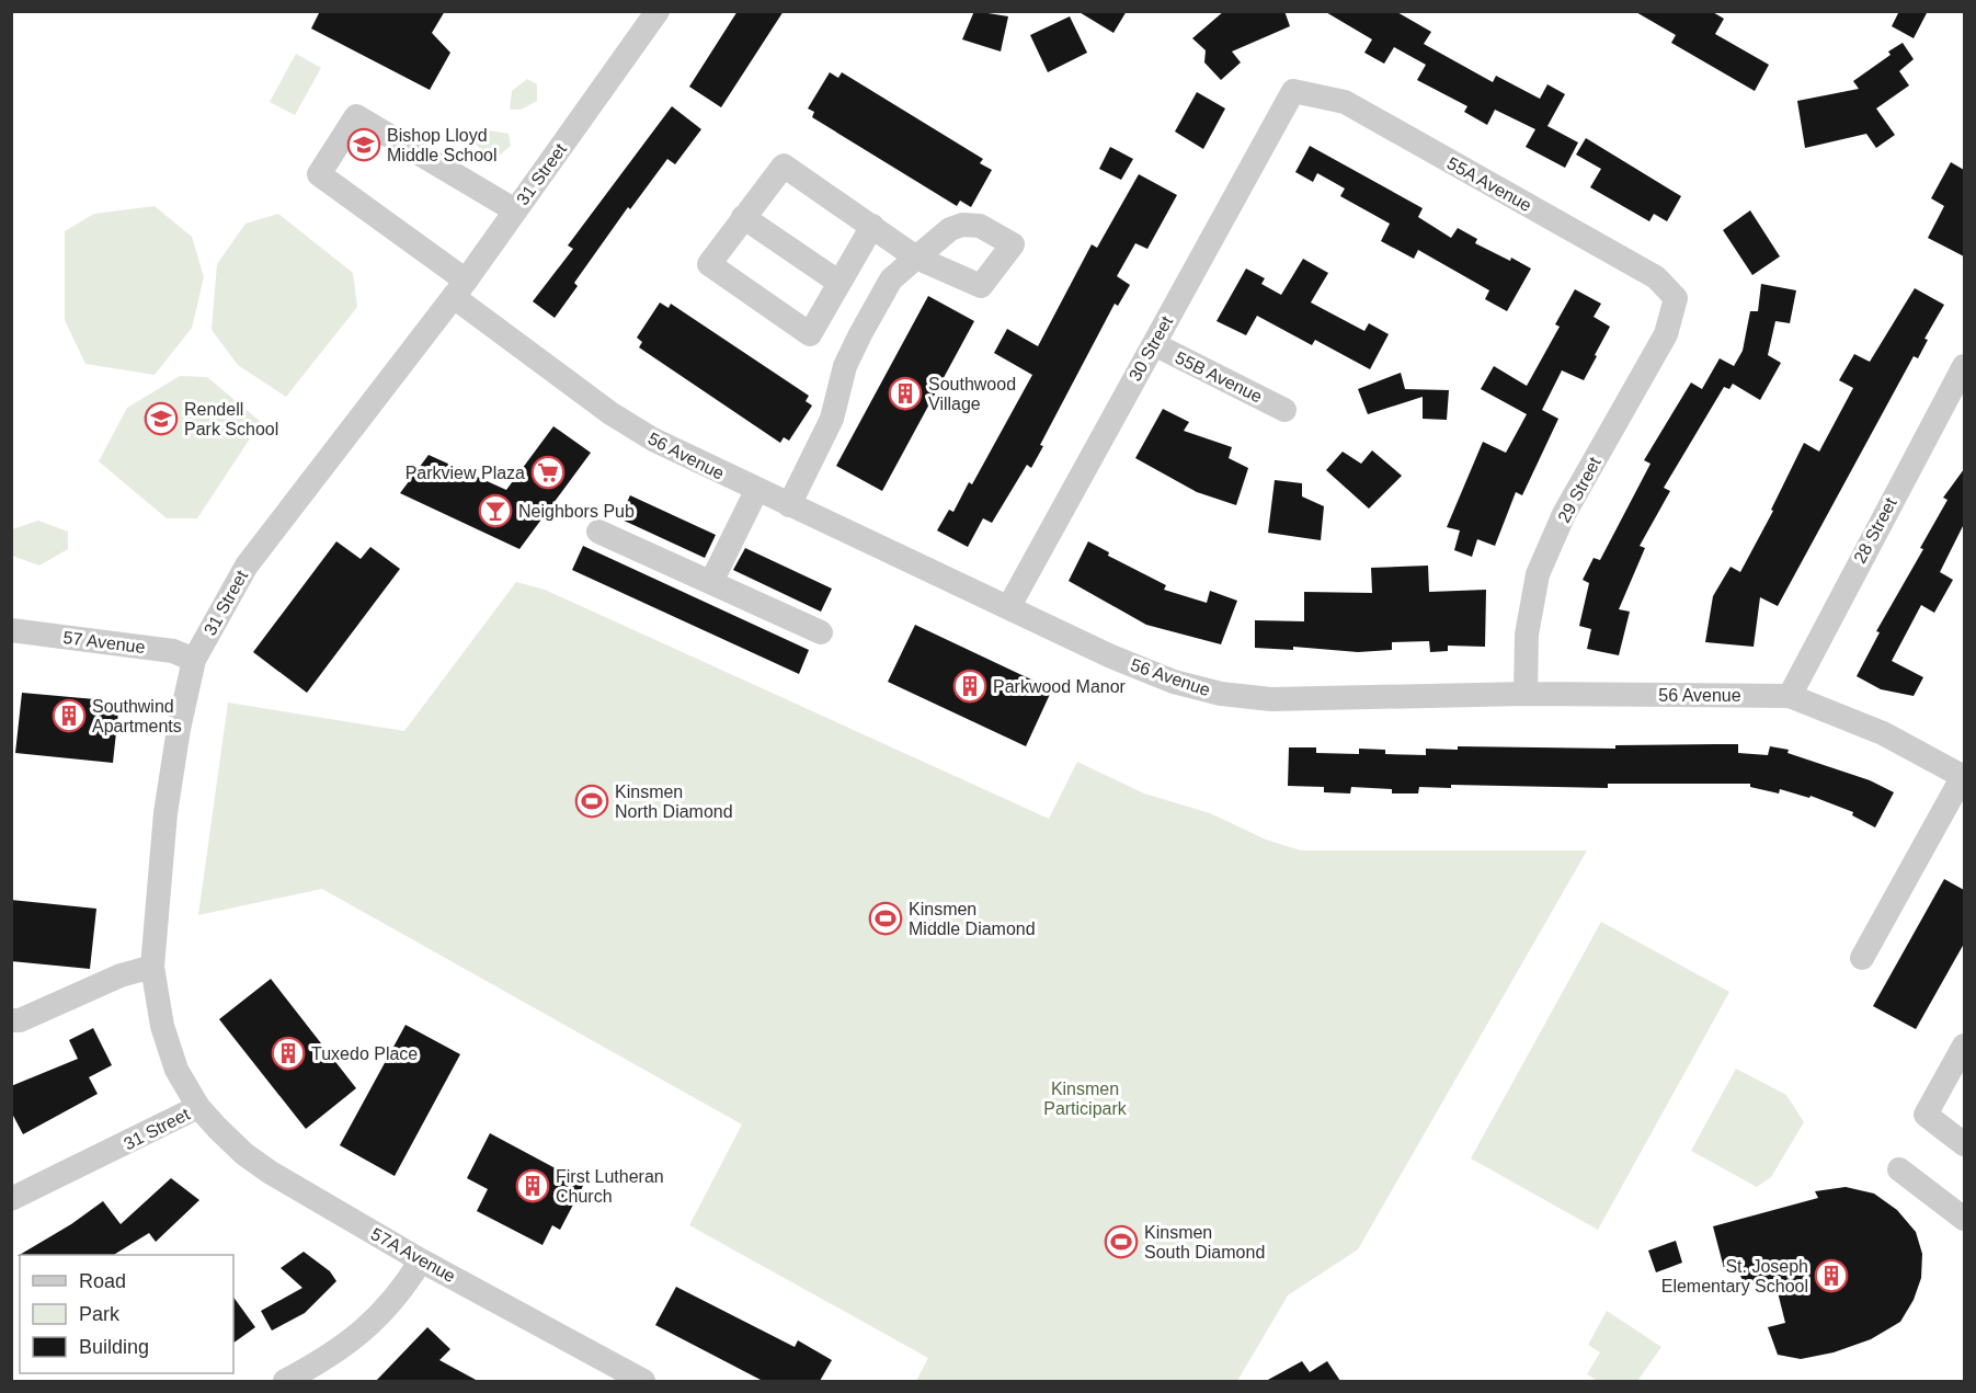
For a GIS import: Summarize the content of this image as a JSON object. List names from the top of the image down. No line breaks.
{"streets":{"street":["31 Street","55A Avenue","30 Street","55B Avenue","56 Avenue","29 Street","28 Street","57 Avenue","57A Avenue"]},"crossings":[["31 Street","56 Avenue"],["31 Street","57 Avenue"],["31 Street","57A Avenue"],["55A Avenue","30 Street"],["55A Avenue","29 Street"],["30 Street","55B Avenue"],["30 Street","56 Avenue"],["56 Avenue","29 Street"],["56 Avenue","28 Street"]],"parks":["Kinsmen Participark"],"places":{"school or university":["Bishop Lloyd Middle School","Rendell Park School"],"building":["Southwood Village","Parkwood Manor","Southwind Apartments","Tuxedo Place","First Lutheran Church","St. Joseph Elementary School"],"supermarket":["Parkview Plaza"],"bar":["Neighbors Pub"],"sports":["Kinsmen North Diamond","Kinsmen Middle Diamond","Kinsmen South Diamond"]},"legend":["Road","Park","Building"]}
